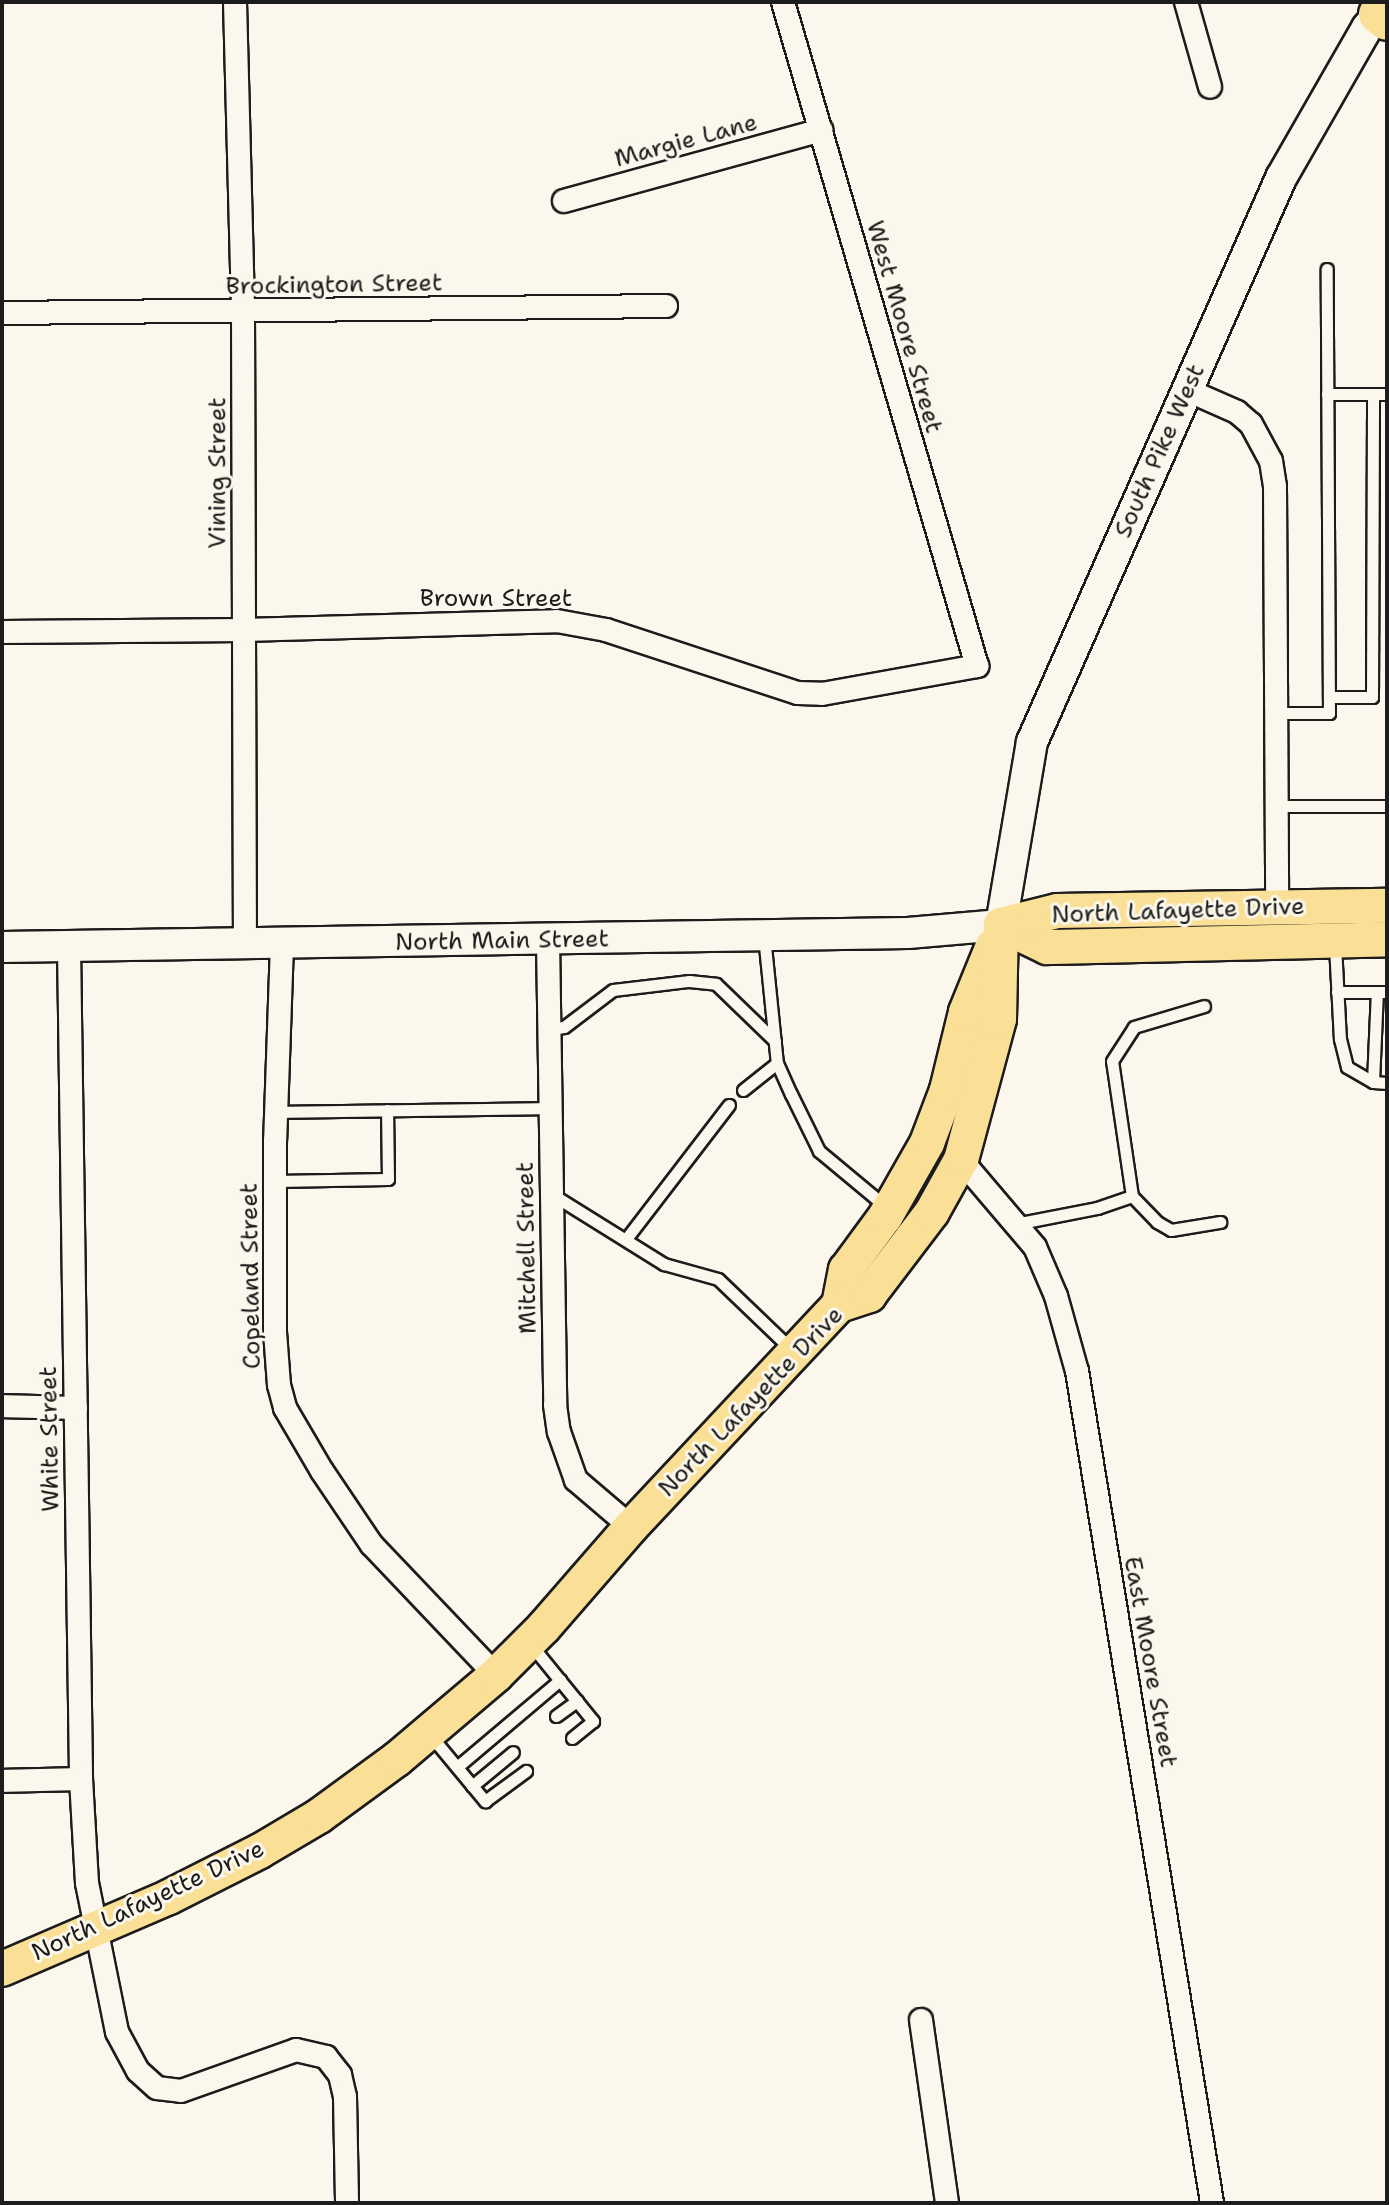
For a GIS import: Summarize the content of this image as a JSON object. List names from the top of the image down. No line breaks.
{"streets":{"main road":["South Pike West","North Lafayette Drive","North Main Street"],"street":["Margie Lane","Brockington Street","West Moore Street","Vining Street","Brown Street","Mitchell Street","Copeland Street","White Street","East Moore Street"]},"crossings":[["Margie Lane","West Moore Street"],["Brockington Street","Vining Street"],["West Moore Street","Brown Street"],["South Pike West","North Lafayette Drive"],["South Pike West","North Main Street"],["Vining Street","Brown Street"],["Vining Street","North Main Street"],["North Lafayette Drive","North Main Street"],["North Lafayette Drive","Mitchell Street"],["North Lafayette Drive","Copeland Street"],["North Lafayette Drive","White Street"],["North Lafayette Drive","East Moore Street"],["North Main Street","Mitchell Street"],["North Main Street","Copeland Street"],["North Main Street","White Street"]]}
